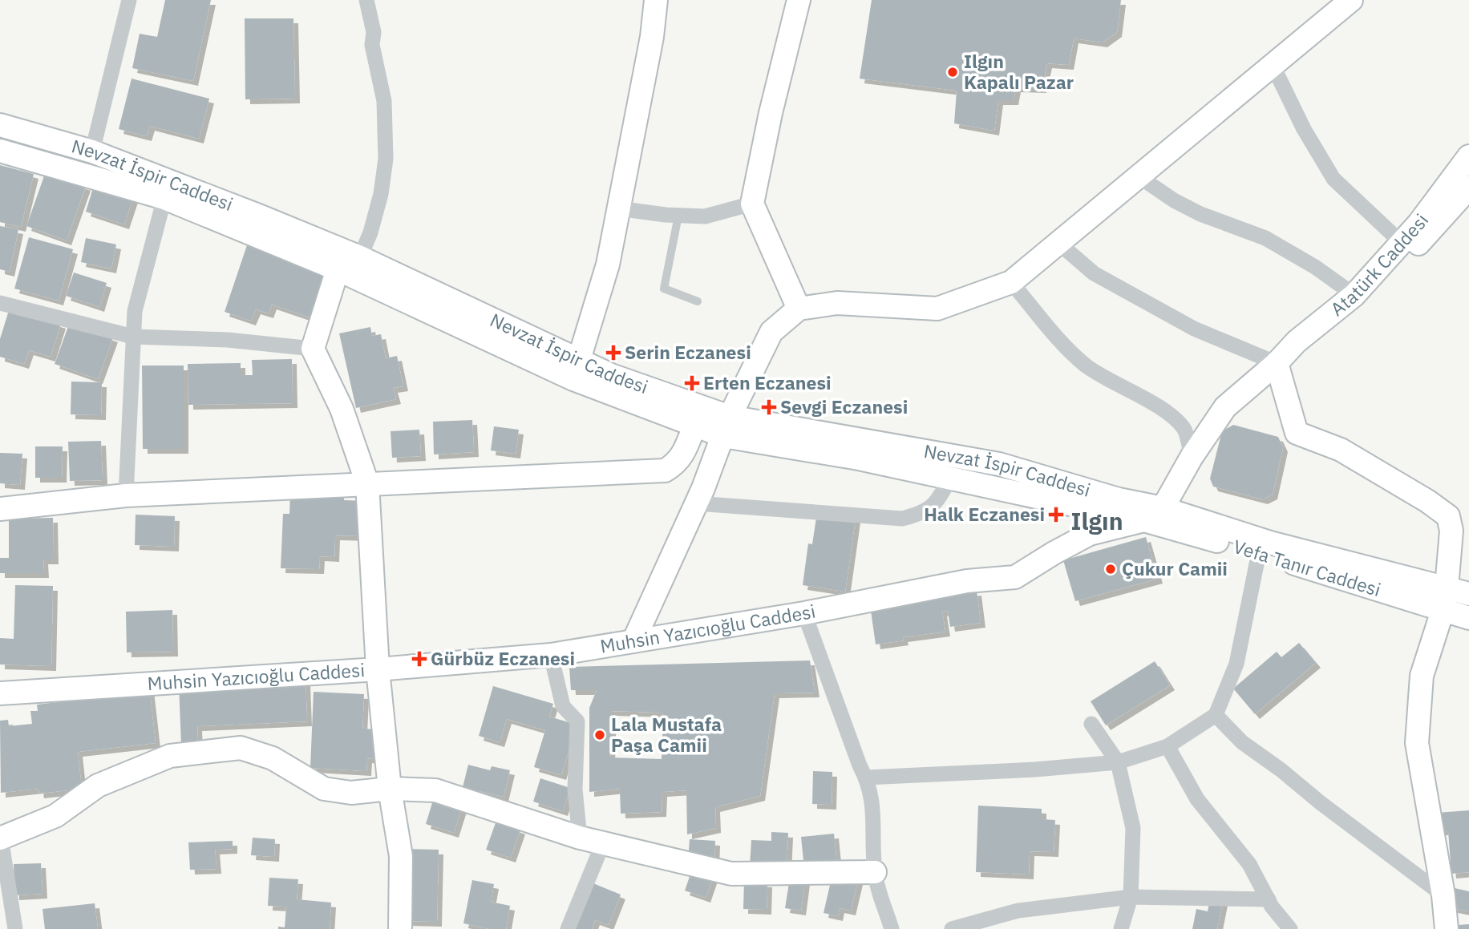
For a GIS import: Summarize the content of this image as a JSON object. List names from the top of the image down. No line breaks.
{"streets":{"street":["Nevzat İspir Caddesi","Atatürk Caddesi","Vefa Tanır Caddesi","Muhsin Yazıcıoğlu Caddesi"]},"crossings":[["Nevzat İspir Caddesi","Atatürk Caddesi"],["Nevzat İspir Caddesi","Vefa Tanır Caddesi"],["Nevzat İspir Caddesi","Muhsin Yazıcıoğlu Caddesi"],["Atatürk Caddesi","Vefa Tanır Caddesi"],["Atatürk Caddesi","Muhsin Yazıcıoğlu Caddesi"],["Vefa Tanır Caddesi","Muhsin Yazıcıoğlu Caddesi"]],"districts":["Ilgın"],"places":{"other":["Ilgın Kapalı Pazar","Çukur Camii","Lala Mustafa Paşa Camii"],"health":["Serin Eczanesi","Erten Eczanesi","Sevgi Eczanesi","Halk Eczanesi","Gürbüz Eczanesi"]}}
